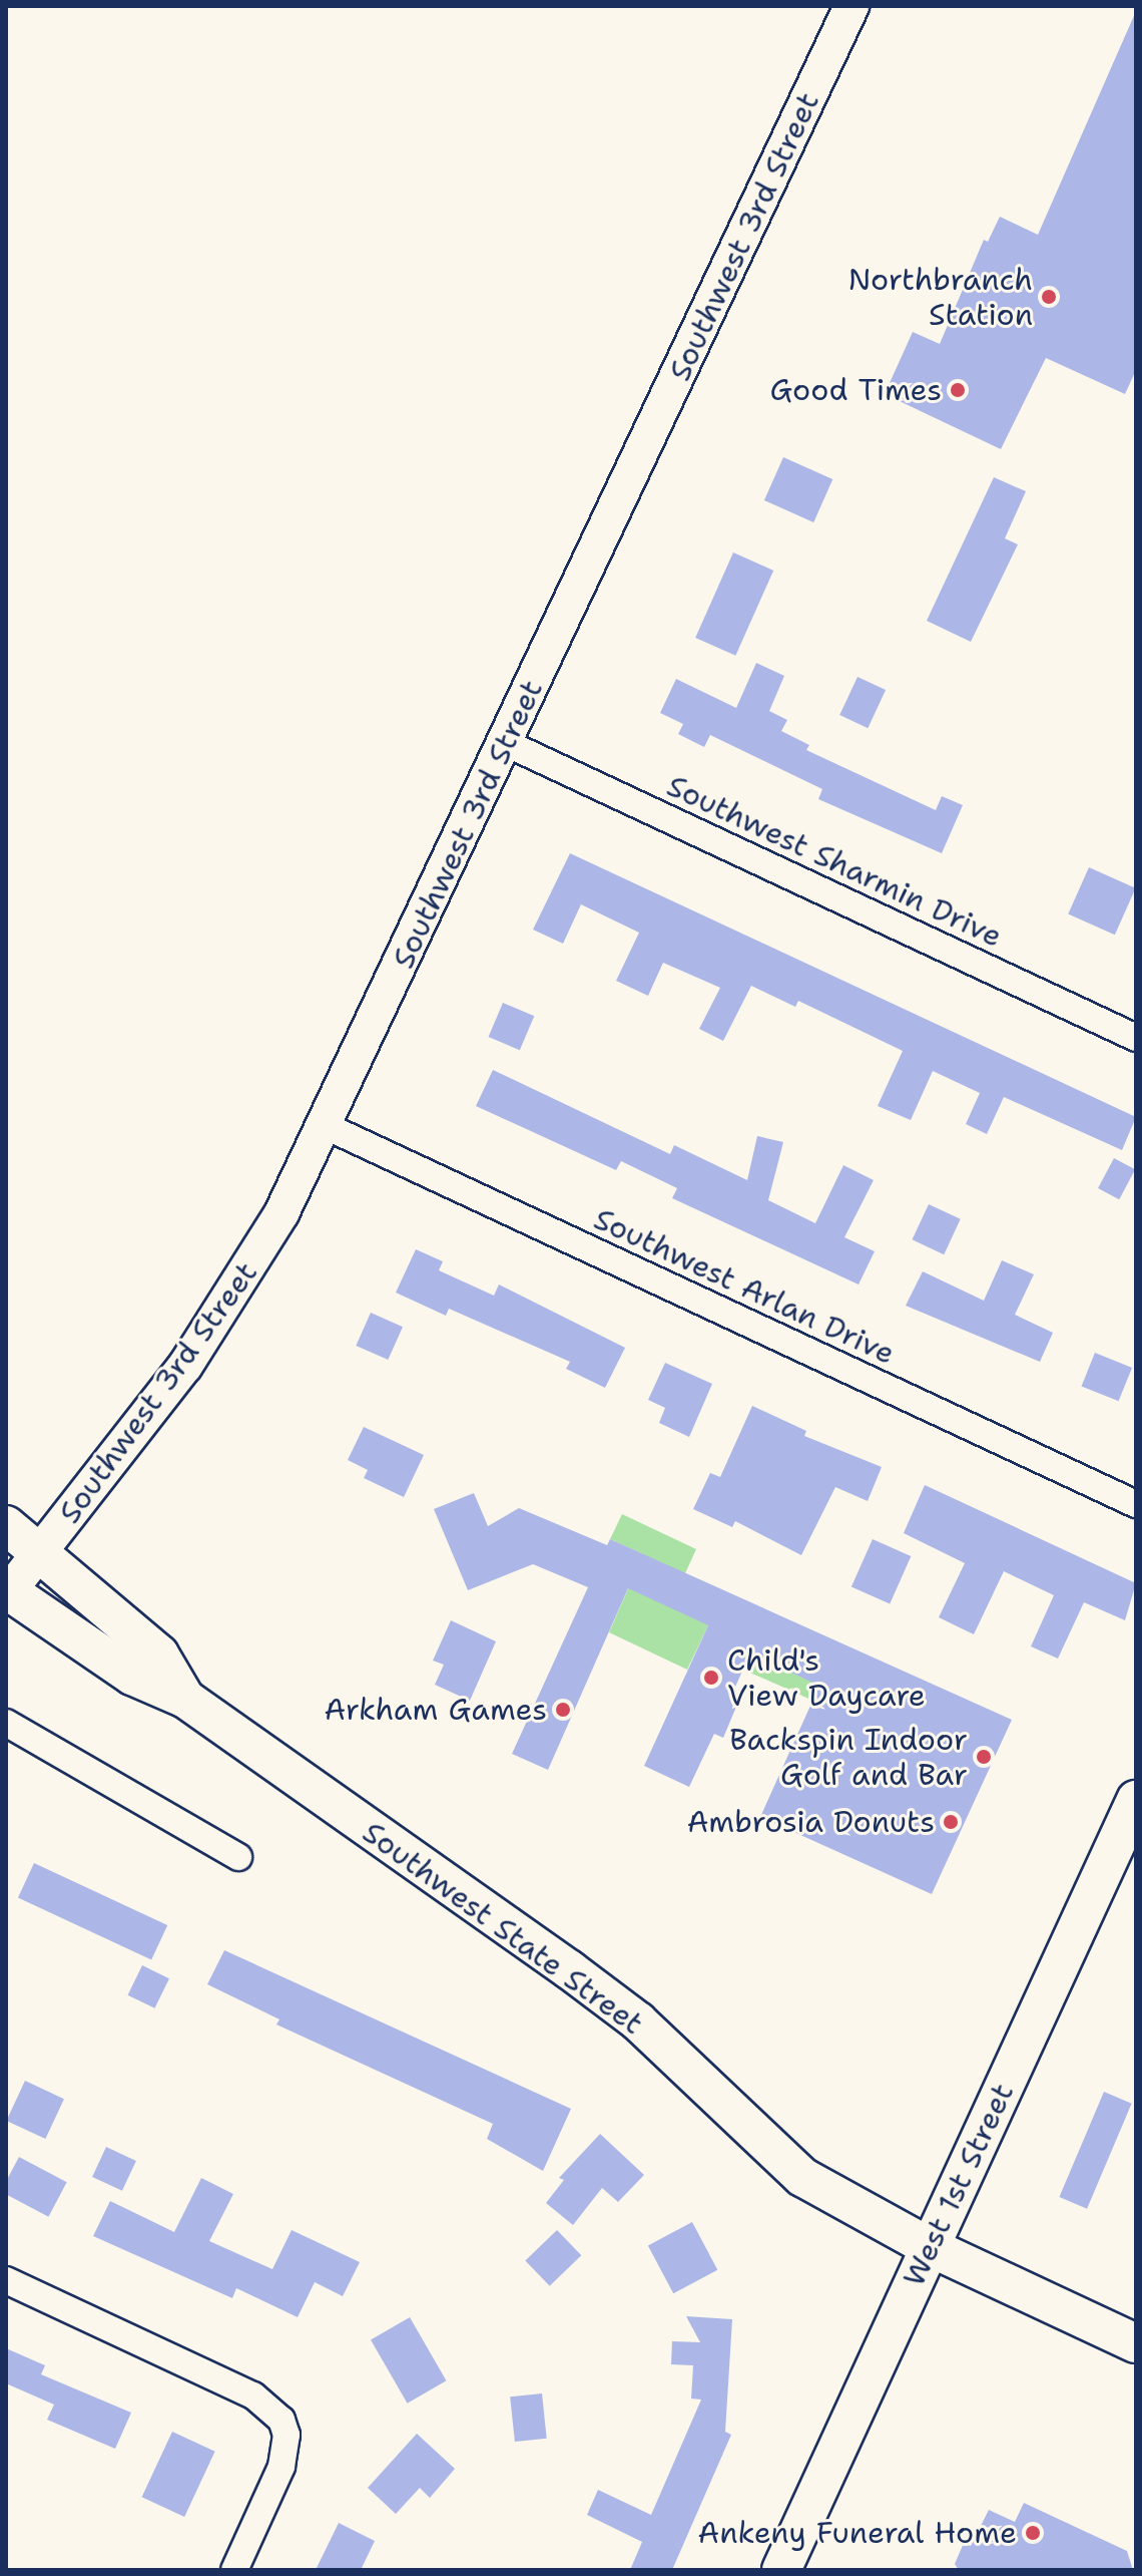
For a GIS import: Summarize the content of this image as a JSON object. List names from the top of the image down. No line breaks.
{"streets":{"main road":["Southwest State Street","West 1st Street"],"street":["Southwest 3rd Street","Southwest Sharmin Drive","Southwest Arlan Drive"]},"crossings":[["Southwest 3rd Street","Southwest Sharmin Drive"],["Southwest 3rd Street","Southwest Arlan Drive"],["Southwest 3rd Street","Southwest State Street"],["Southwest State Street","West 1st Street"]],"places":["Northbranch Station","Good Times","Child's View Daycare","Arkham Games","Backspin Indoor Golf and Bar","Ambrosia Donuts","Ankeny Funeral Home"]}
